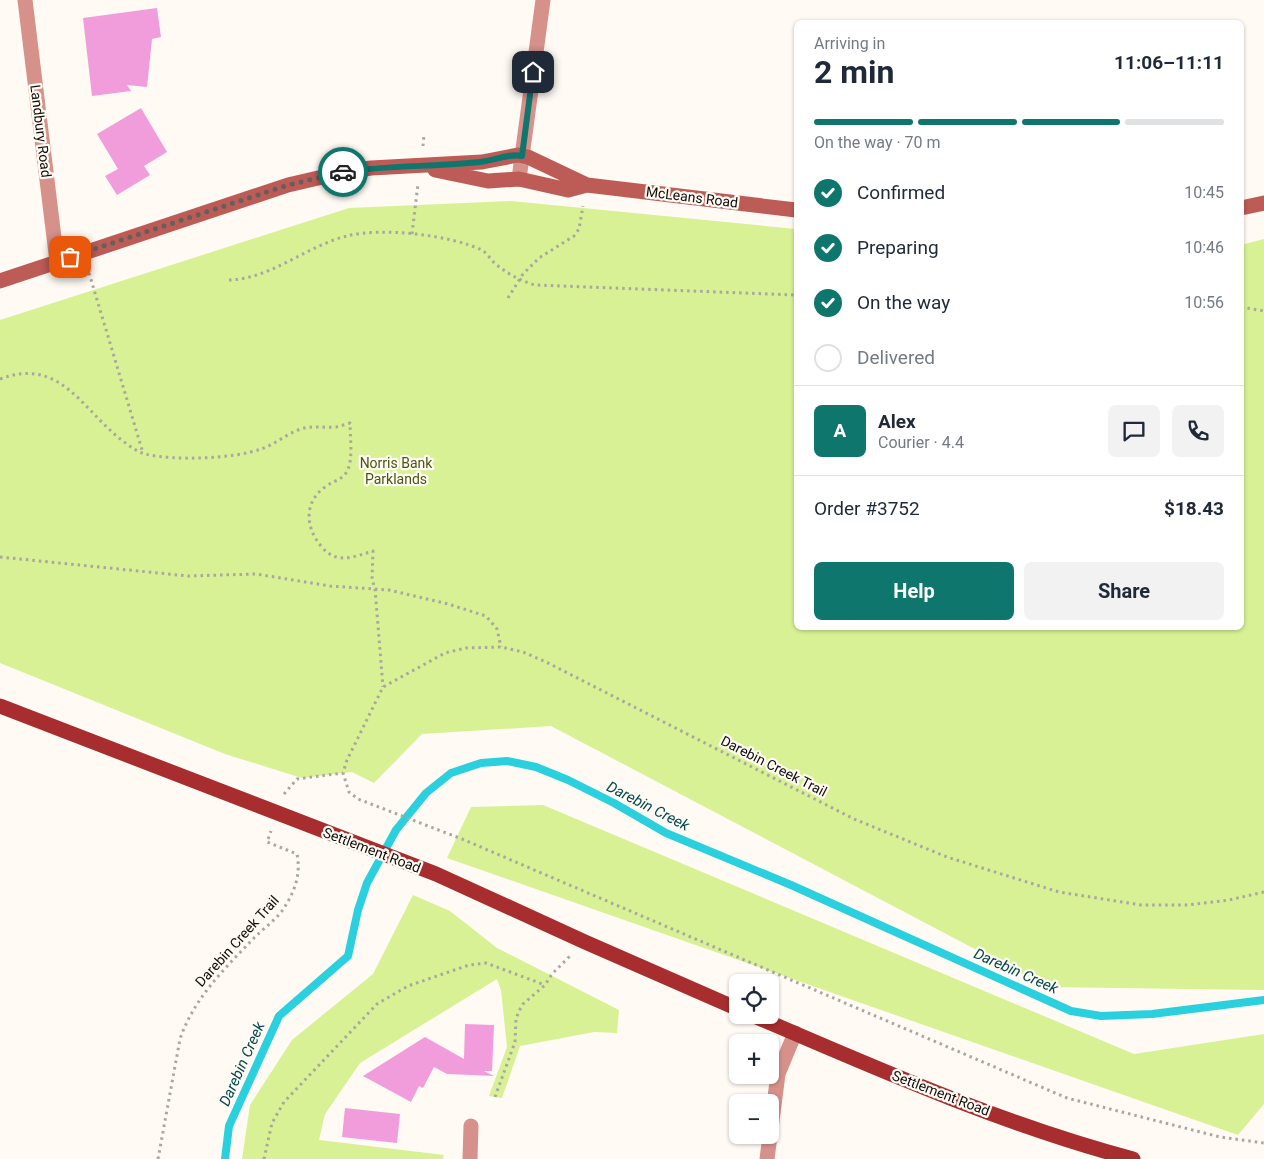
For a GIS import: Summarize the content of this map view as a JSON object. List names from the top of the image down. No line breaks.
{"streets":{"main road":["Settlement Road"],"street":["Landbury Road","McLeans Road"],"path":["Darebin Creek Trail"]},"crossings":[["Landbury Road","McLeans Road"],["Darebin Creek Trail","Settlement Road"]],"water":["Darebin Creek"],"parks":["Norris Bank Parklands"],"page":{"heading":["2 min","Arriving in","11:06–11:11"],"panel":["Alex","Courier · 4.4","Order #3752","$18.43"],"bar":"On the way · 70 m","list":[["Confirmed","10:45"],["Preparing","10:46"],["On the way","10:56"],"Delivered"],"round":"A","buttons":["Help","Share"],"map_buttons":["+","−"]}}
